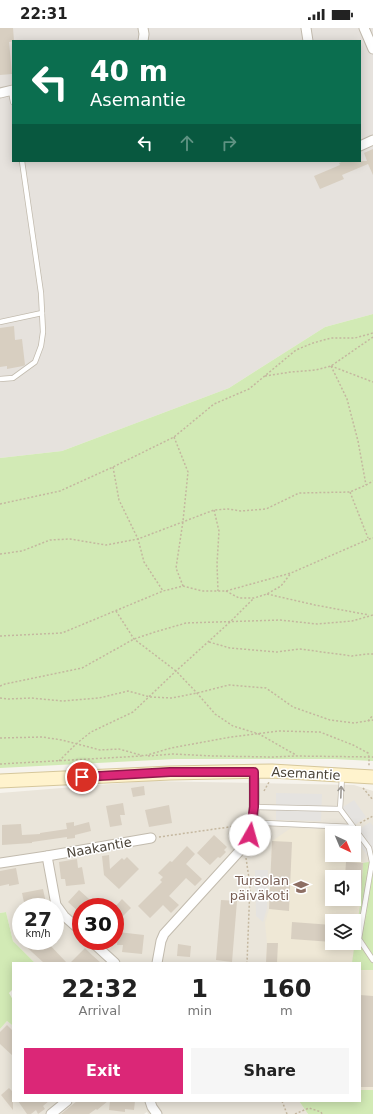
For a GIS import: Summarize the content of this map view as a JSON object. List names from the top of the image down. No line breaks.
{"streets":{"main road":["Asemantie"],"street":["Naakantie"]},"places":{"school or university":["Tursolan päiväkoti"]},"north":"bottom right","page":{"status":"22:31","turn":["40 m","Asemantie"],"speed":"27 km/h","limit":"30","eta":["22:32","Arrival","1","min","160","m"],"buttons":["Exit","Share"]}}
